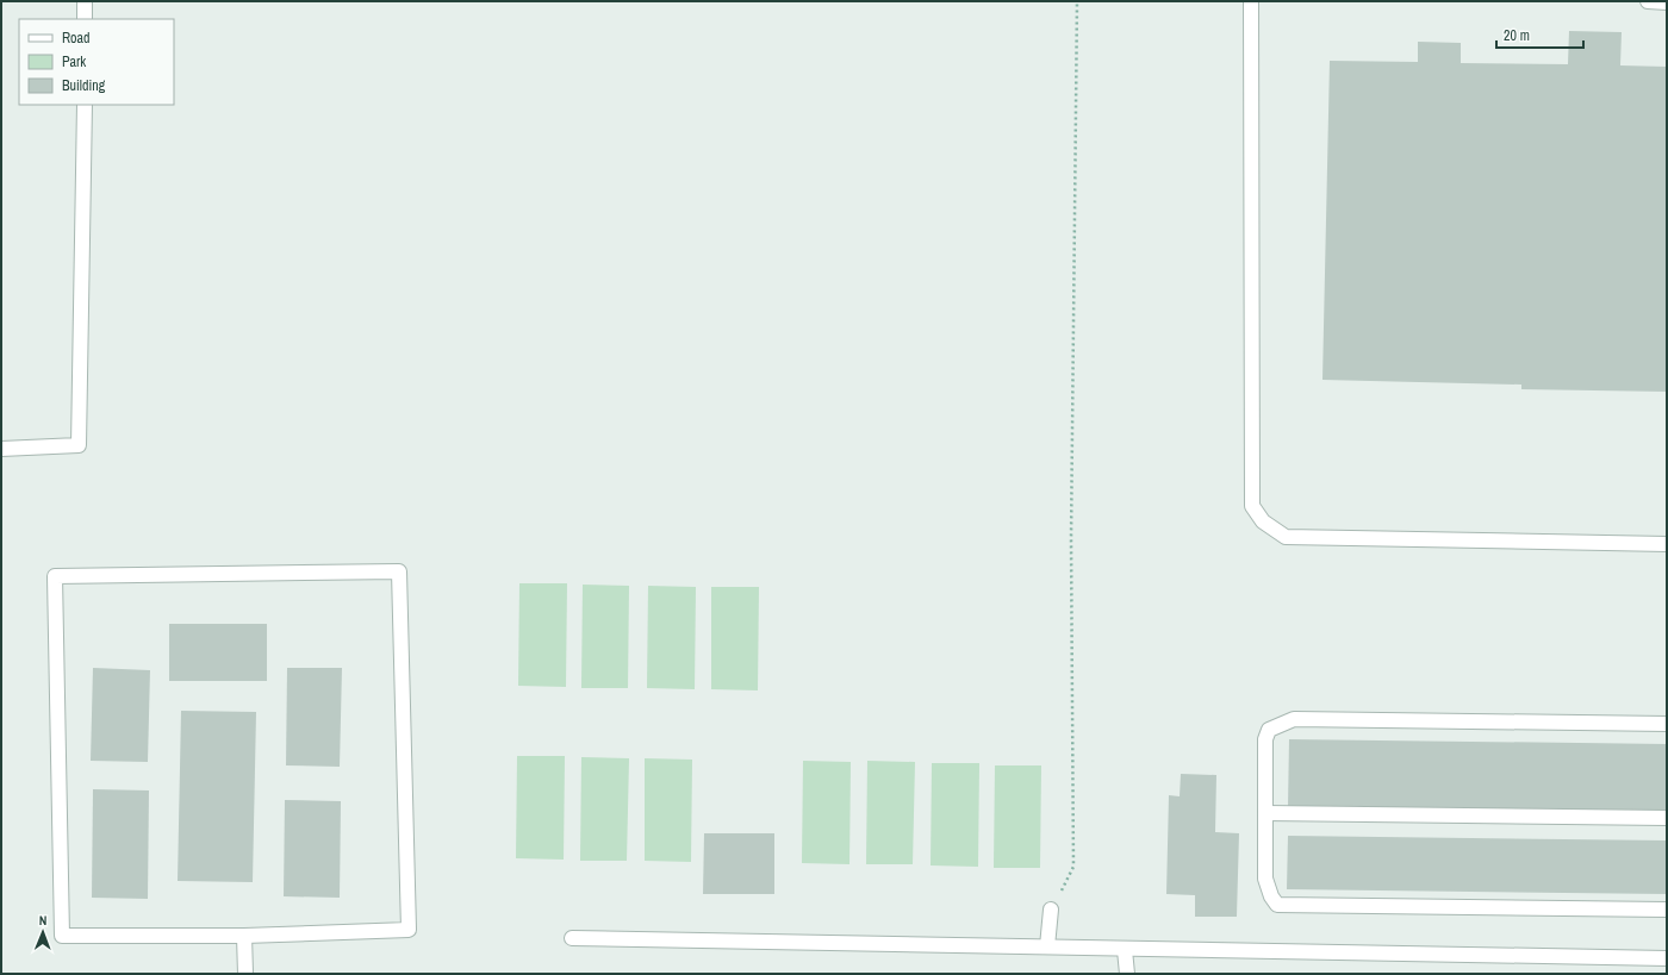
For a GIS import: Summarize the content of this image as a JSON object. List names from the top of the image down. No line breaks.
{"legend":["Road","Park","Building"],"scale_bar":"20 m","north":"top"}
